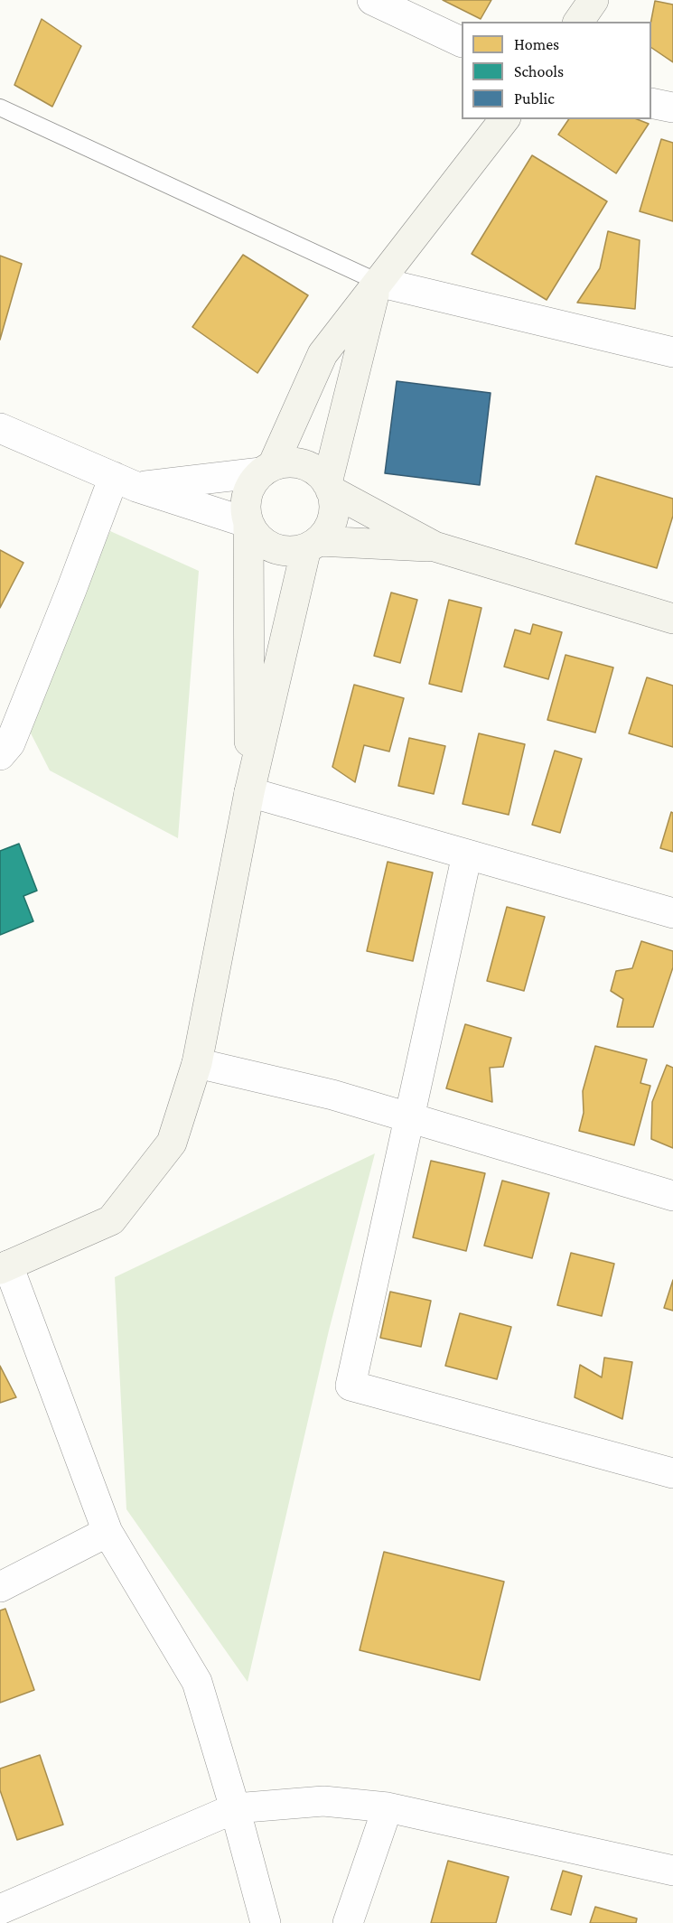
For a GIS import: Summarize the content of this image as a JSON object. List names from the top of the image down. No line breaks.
{"legend":["Homes","Schools","Public"]}
